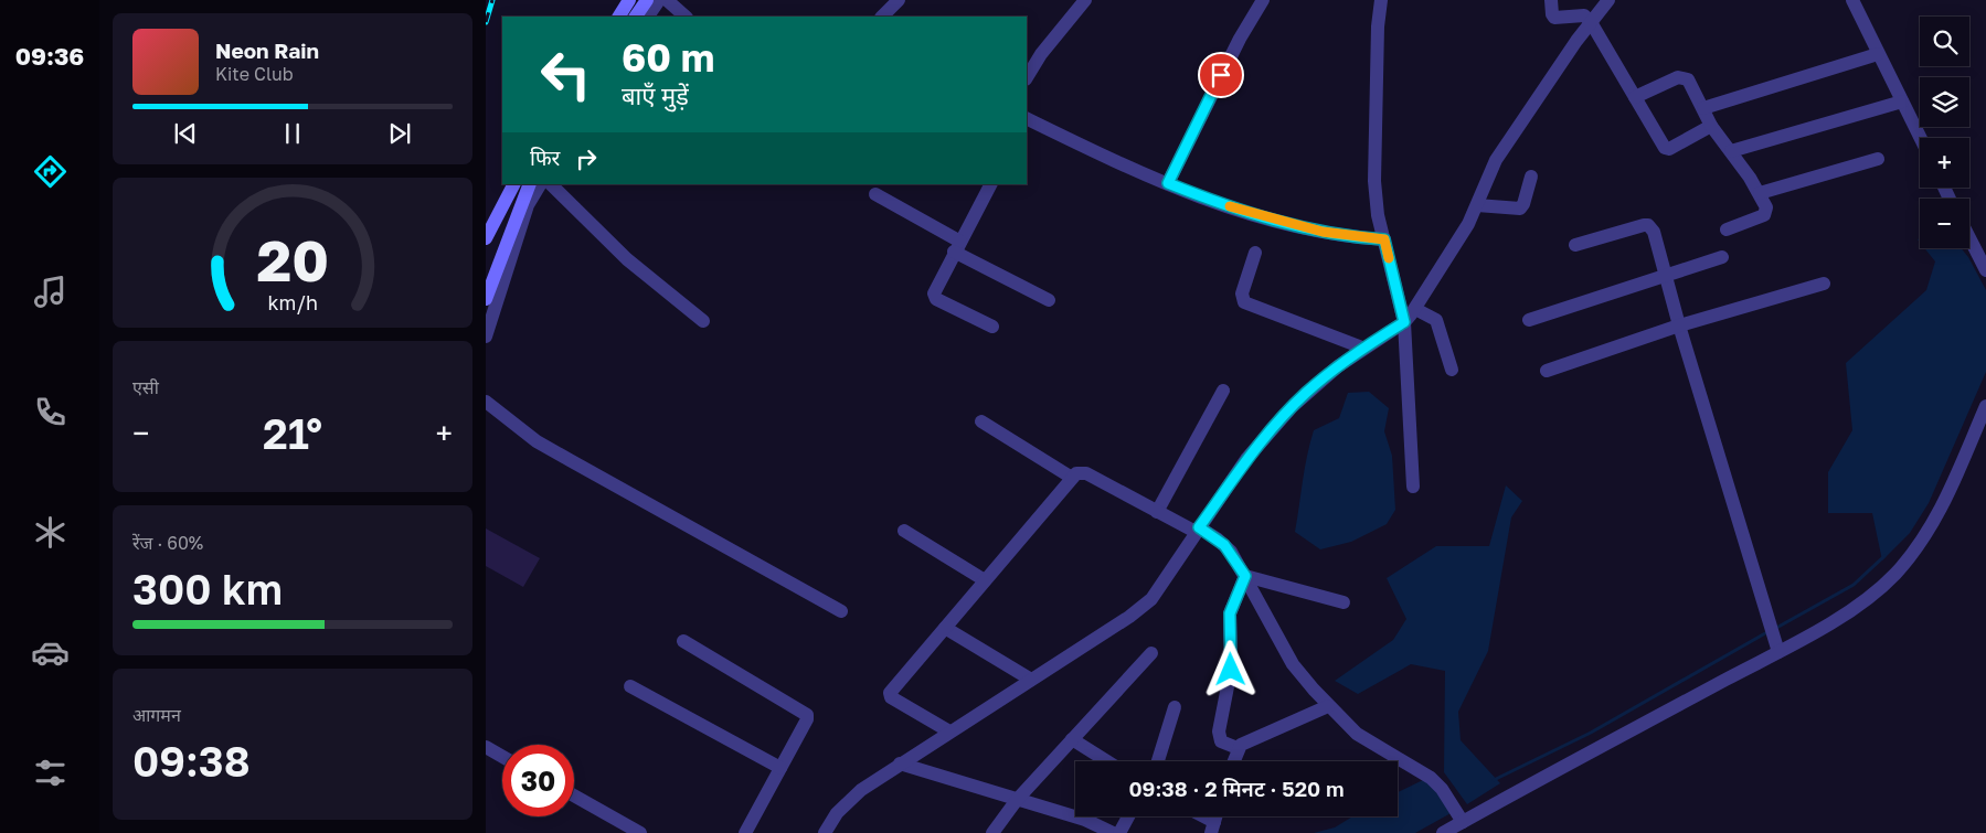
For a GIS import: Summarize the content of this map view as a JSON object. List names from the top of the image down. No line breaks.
{"page":{"tabs":"09:36","map_buttons":["+","−"],"turn":["60 m","बाएँ मुड़ें"],"song":["Neon Rain","Kite Club"],"then":"फिर","tile":["एसी",["रेंज · 60%","300 km"],["आगमन","09:38"]],"heat":["−","21°","+"],"limit":"30","trip":"09:38 · 2 मिनट · 520 m","gauge":["20","km/h"]}}
